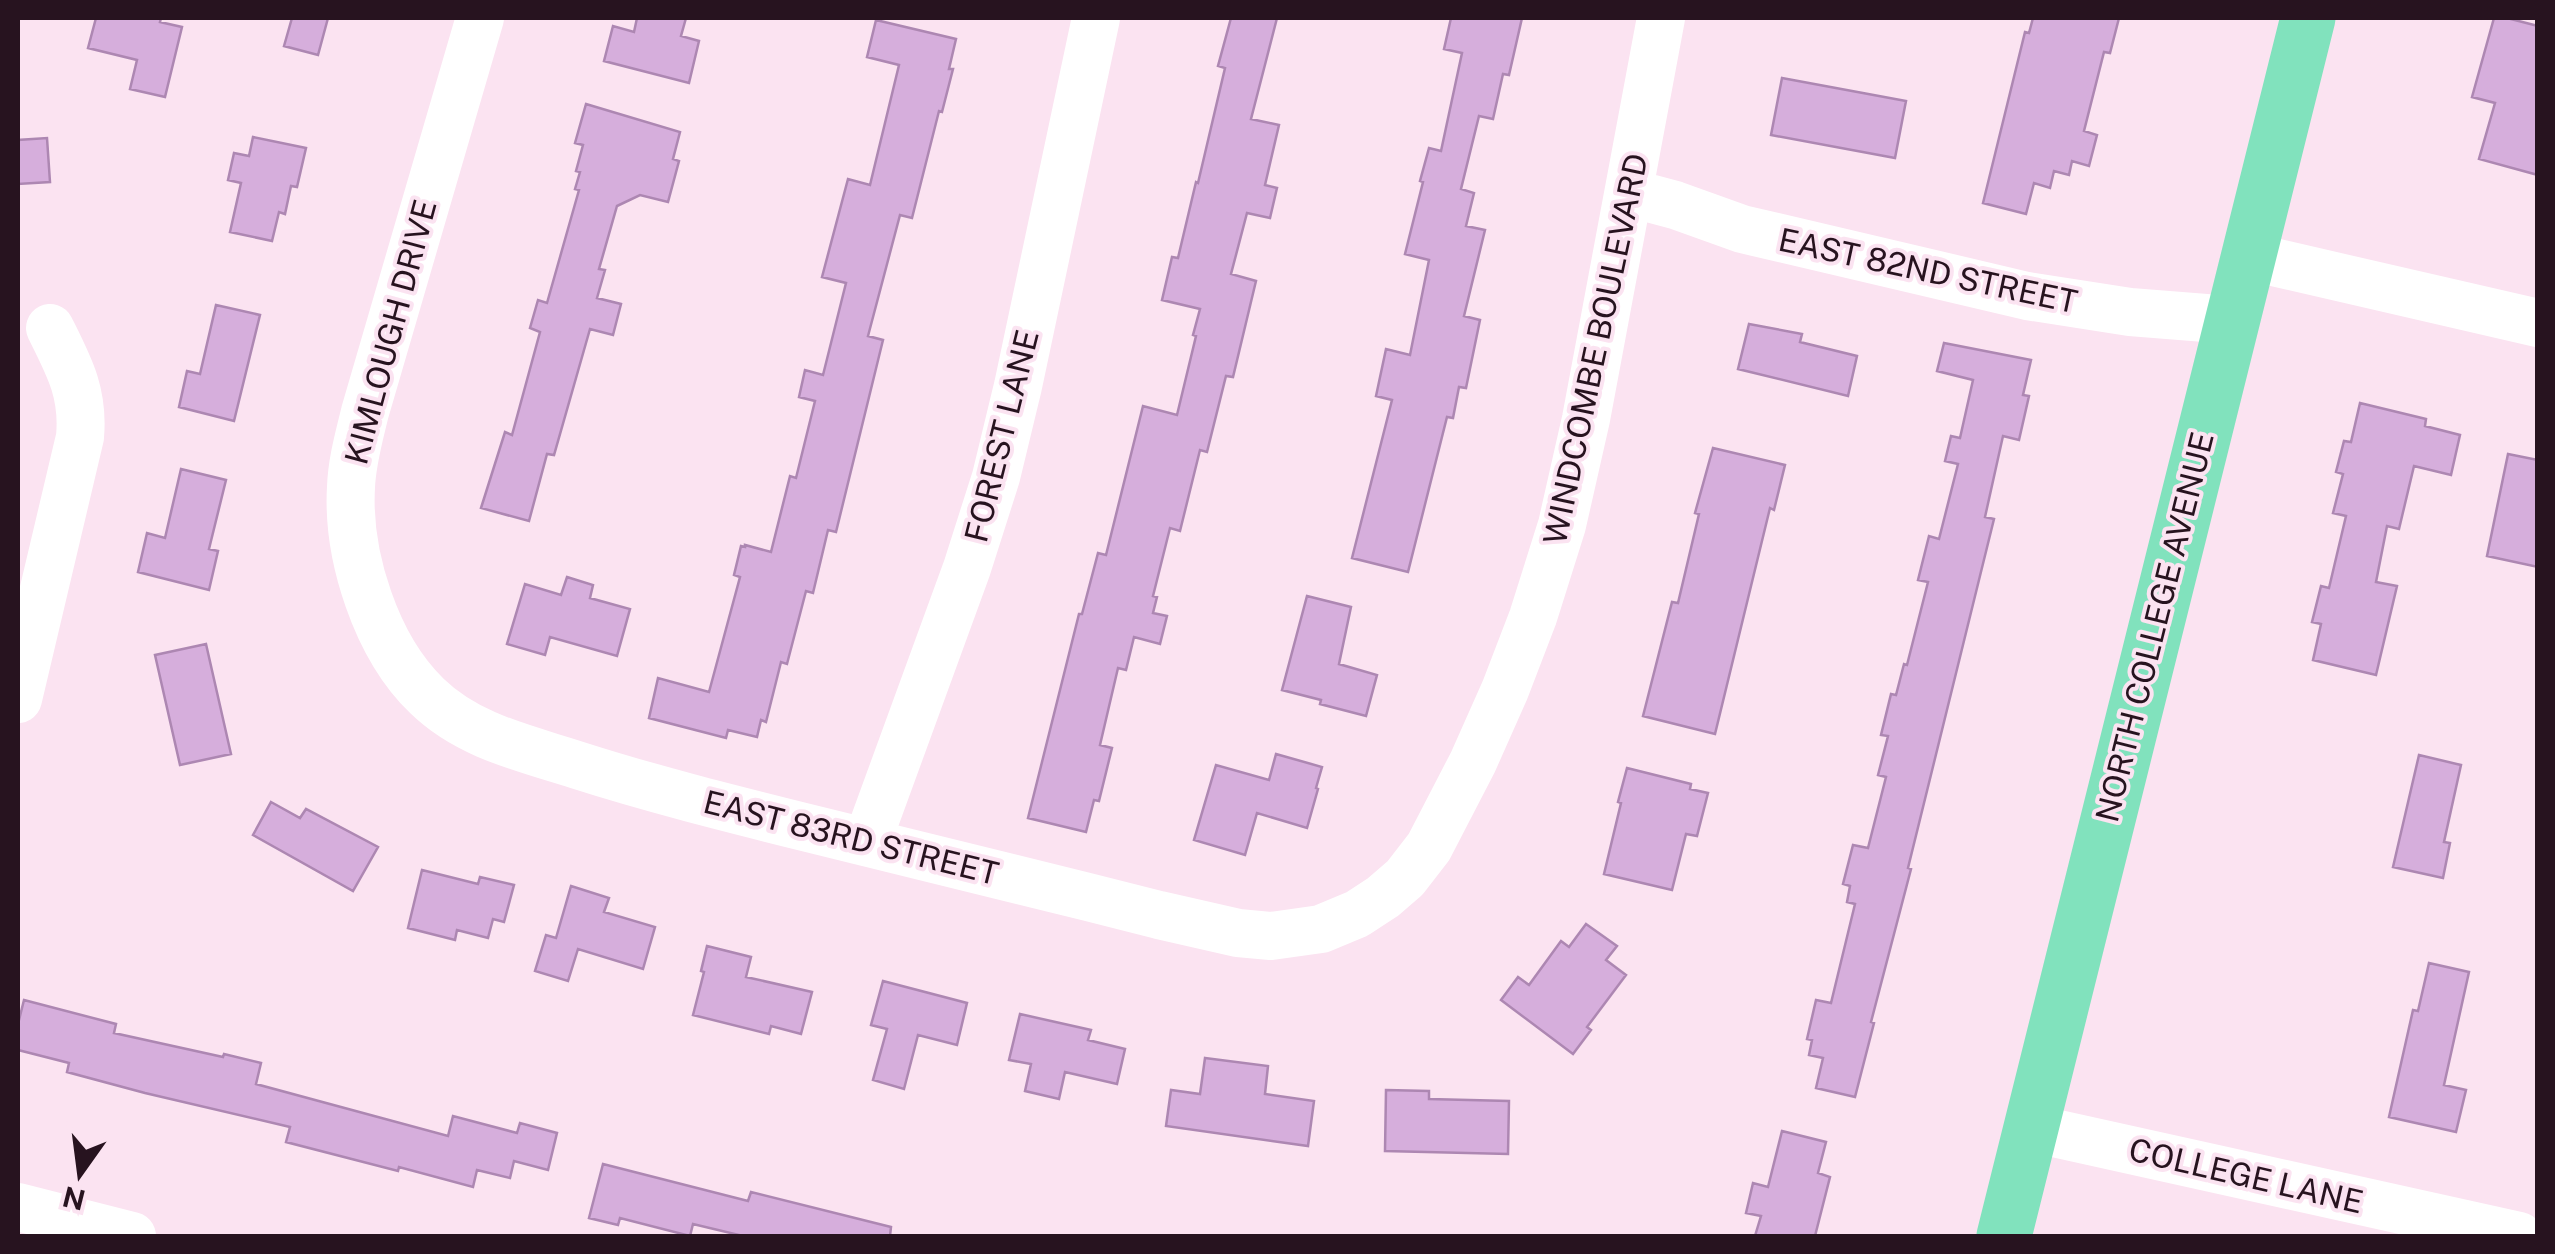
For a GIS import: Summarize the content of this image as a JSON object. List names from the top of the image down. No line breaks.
{"streets":{"main road":["NORTH COLLEGE AVENUE"],"street":["EAST 82ND STREET","KIMLOUGH DRIVE","WINDCOMBE BOULEVARD","FOREST LANE","EAST 83RD STREET","COLLEGE LANE"]},"crossings":[["EAST 82ND STREET","WINDCOMBE BOULEVARD"],["EAST 82ND STREET","NORTH COLLEGE AVENUE"],["KIMLOUGH DRIVE","EAST 83RD STREET"],["WINDCOMBE BOULEVARD","EAST 83RD STREET"],["FOREST LANE","EAST 83RD STREET"],["NORTH COLLEGE AVENUE","COLLEGE LANE"]],"north":"bottom"}
